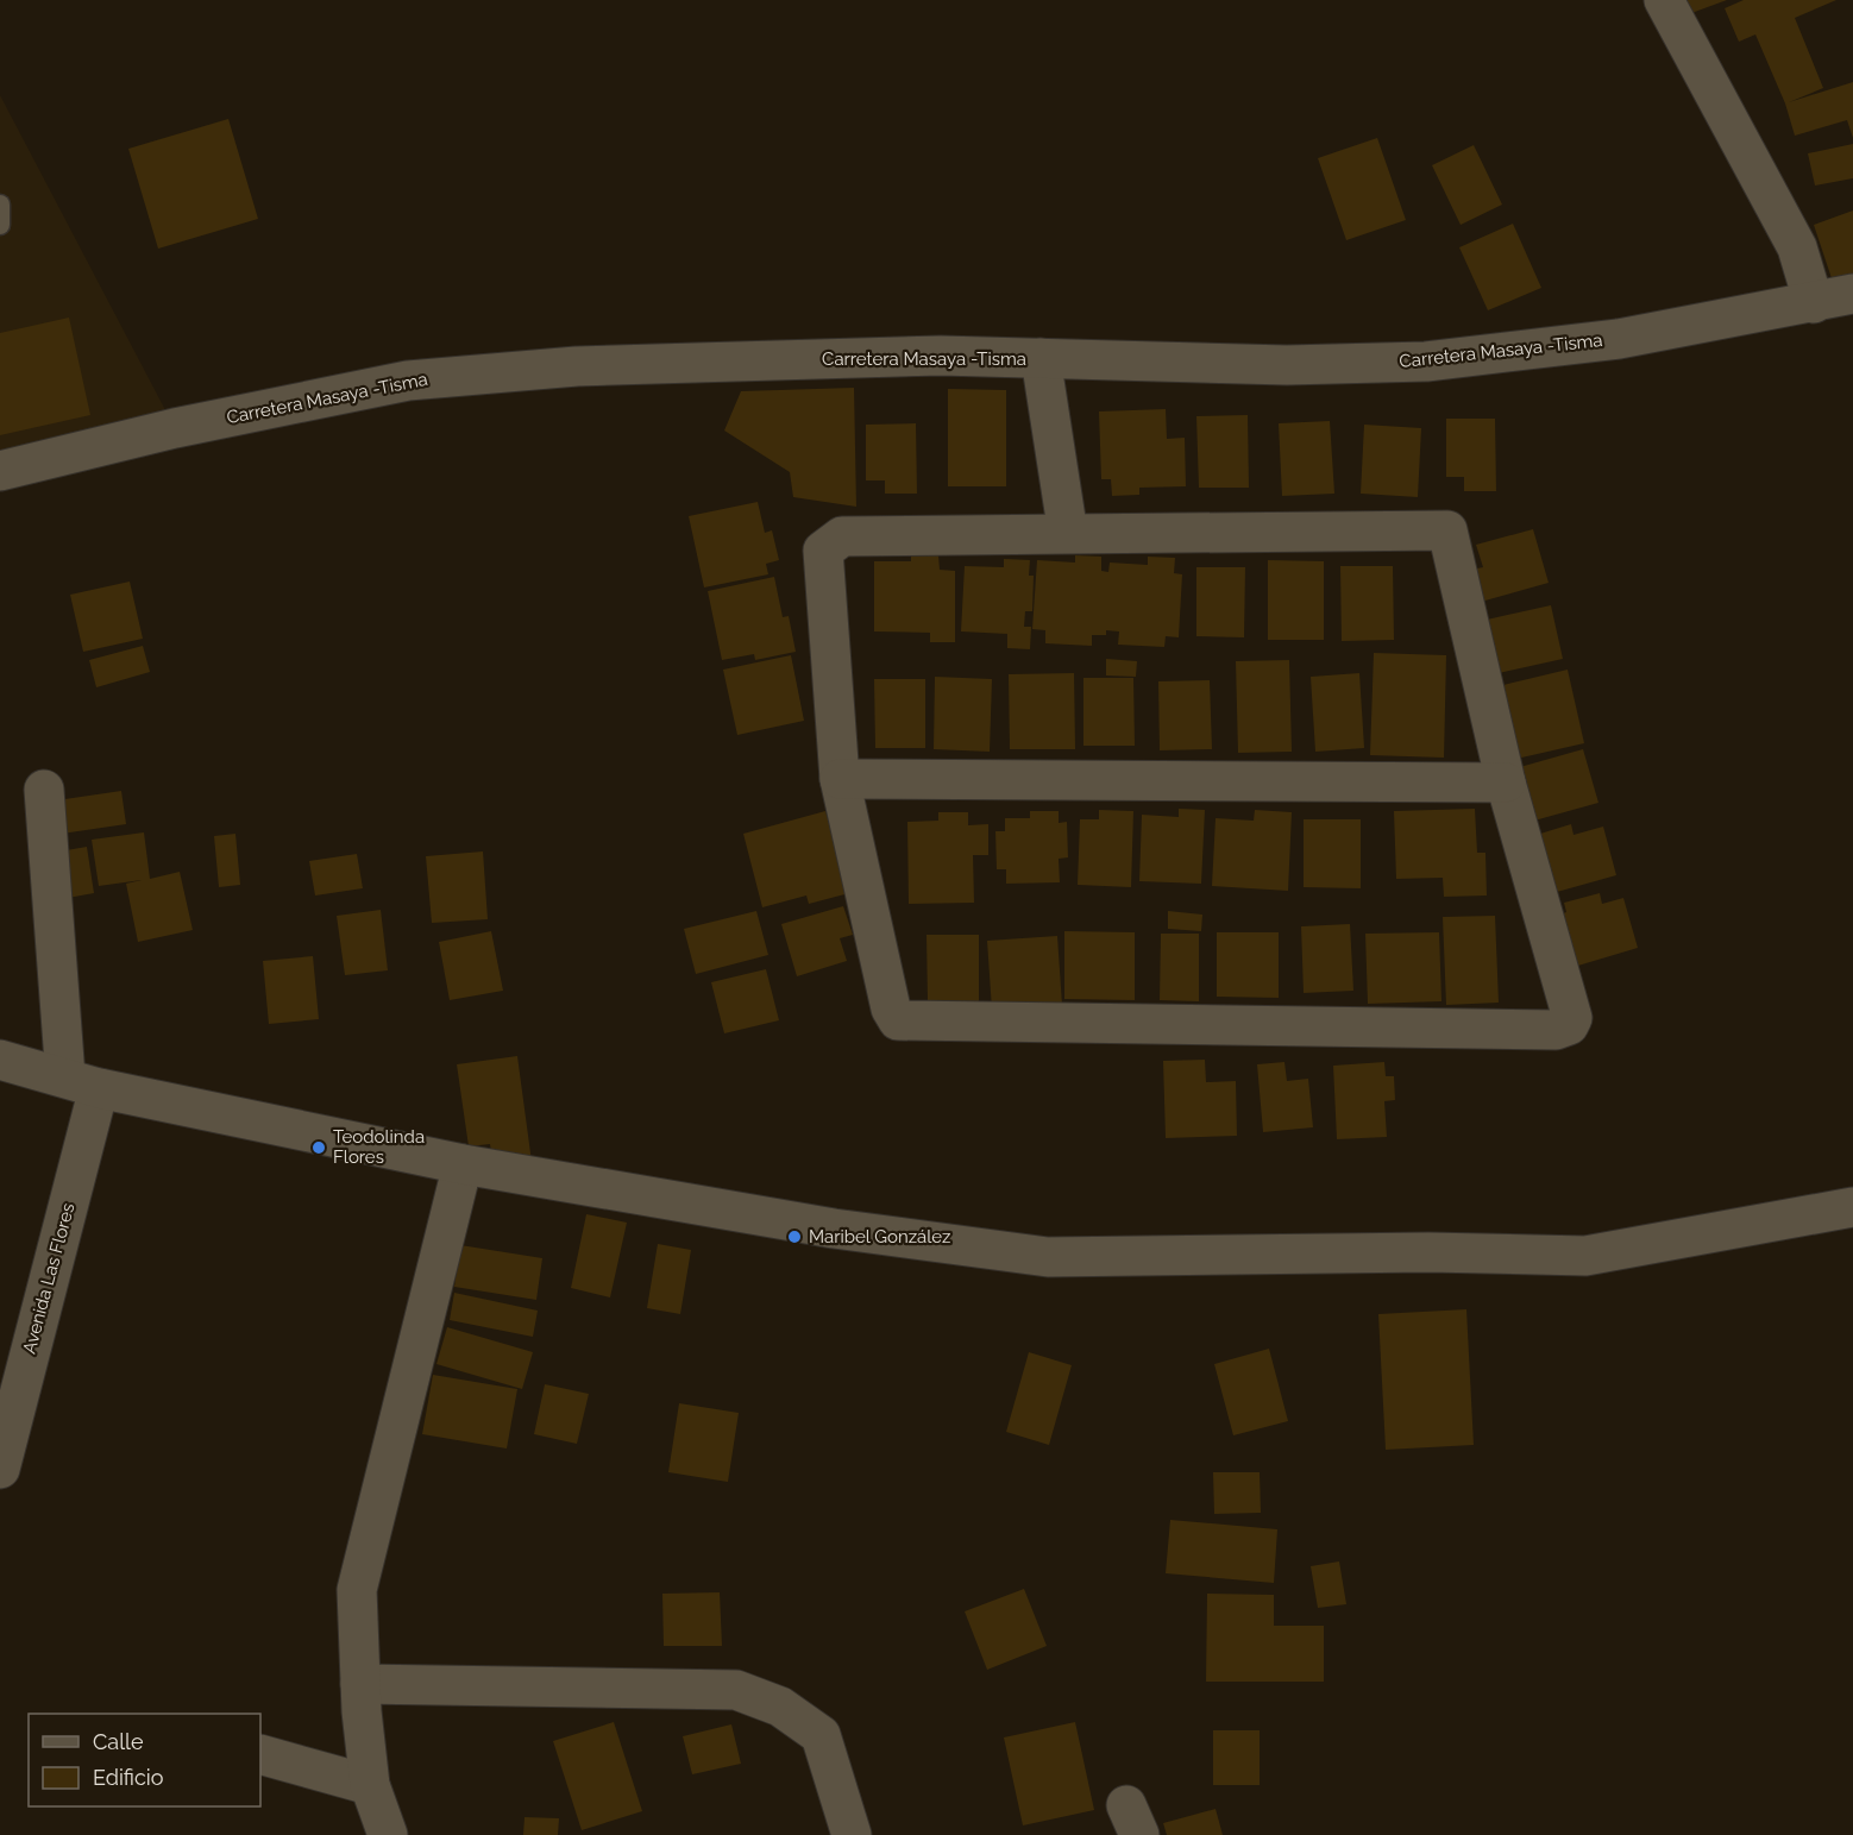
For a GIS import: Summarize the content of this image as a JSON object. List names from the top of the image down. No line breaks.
{"streets":{"street":["Carretera Masaya -Tisma","Avenida Las Flores"]},"places":["Teodolinda Flores","Maribel González"],"legend":["Calle","Edificio"]}
